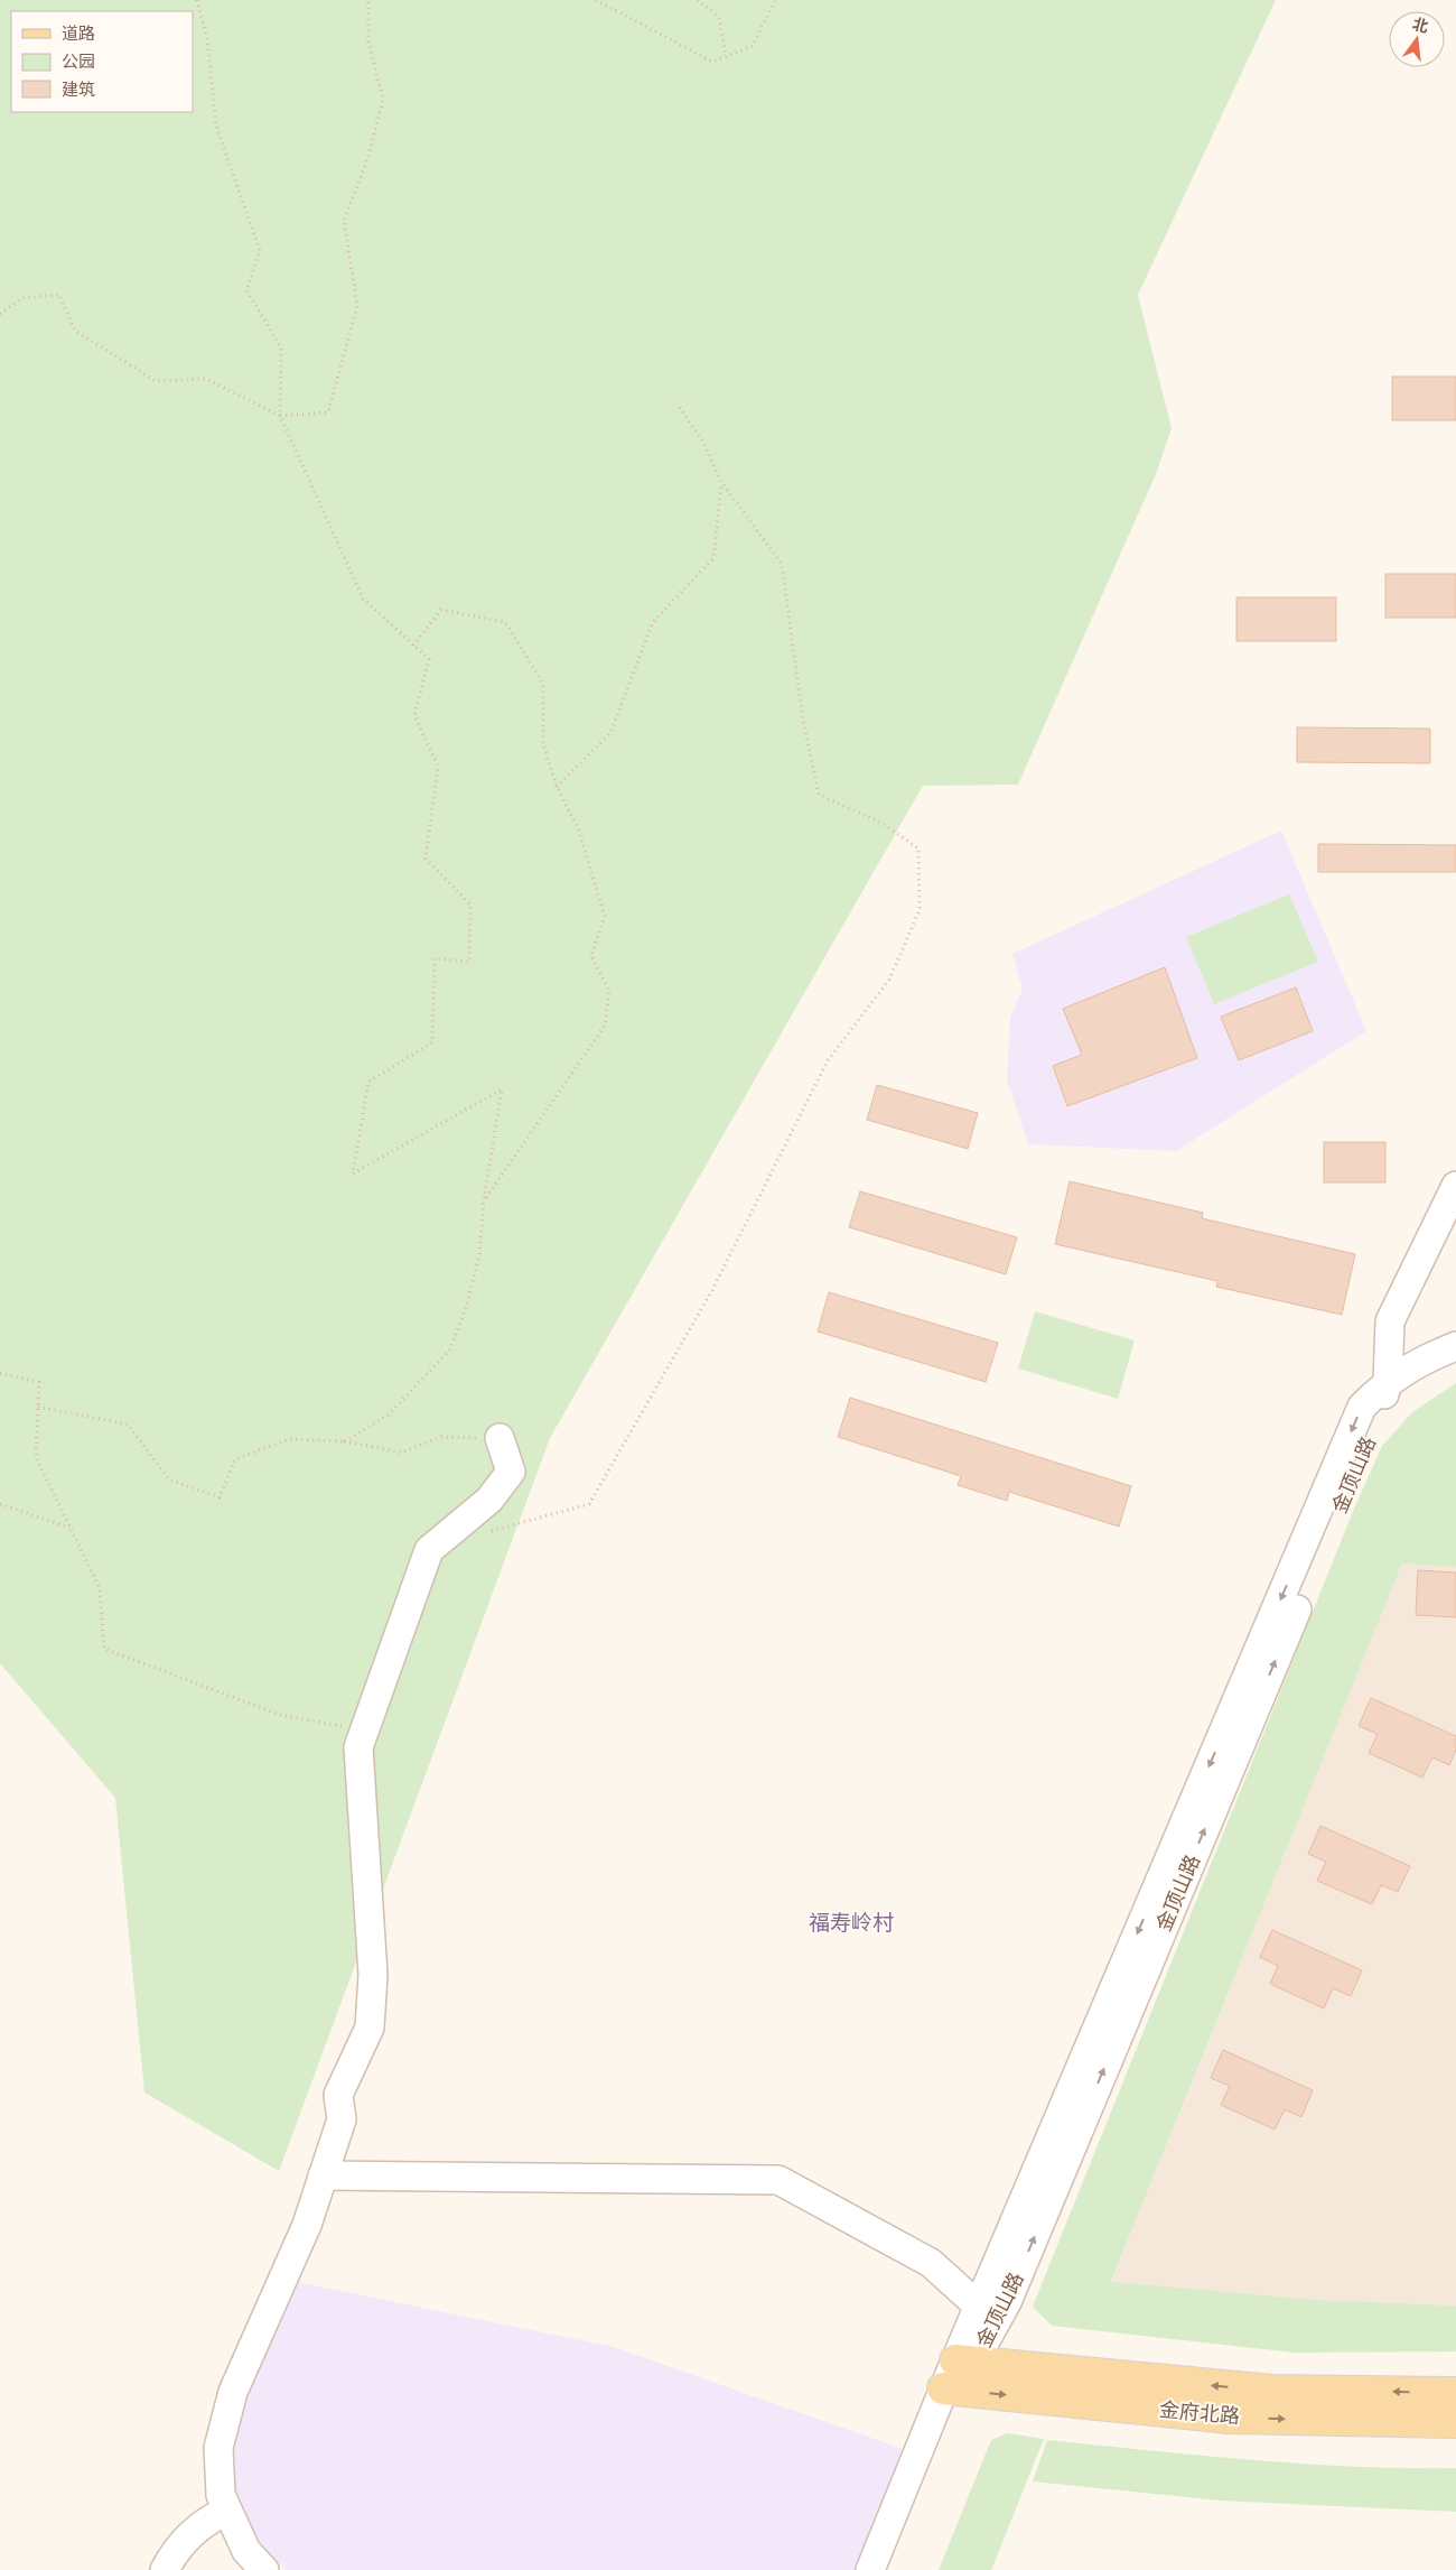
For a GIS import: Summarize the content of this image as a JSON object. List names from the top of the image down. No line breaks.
{"streets":{"main road":["金府北路"],"street":["金顶山路"]},"crossings":[["金顶山路","金府北路"]],"districts":["福寿岭村"],"legend":["道路","公园","建筑"],"north":"top"}
